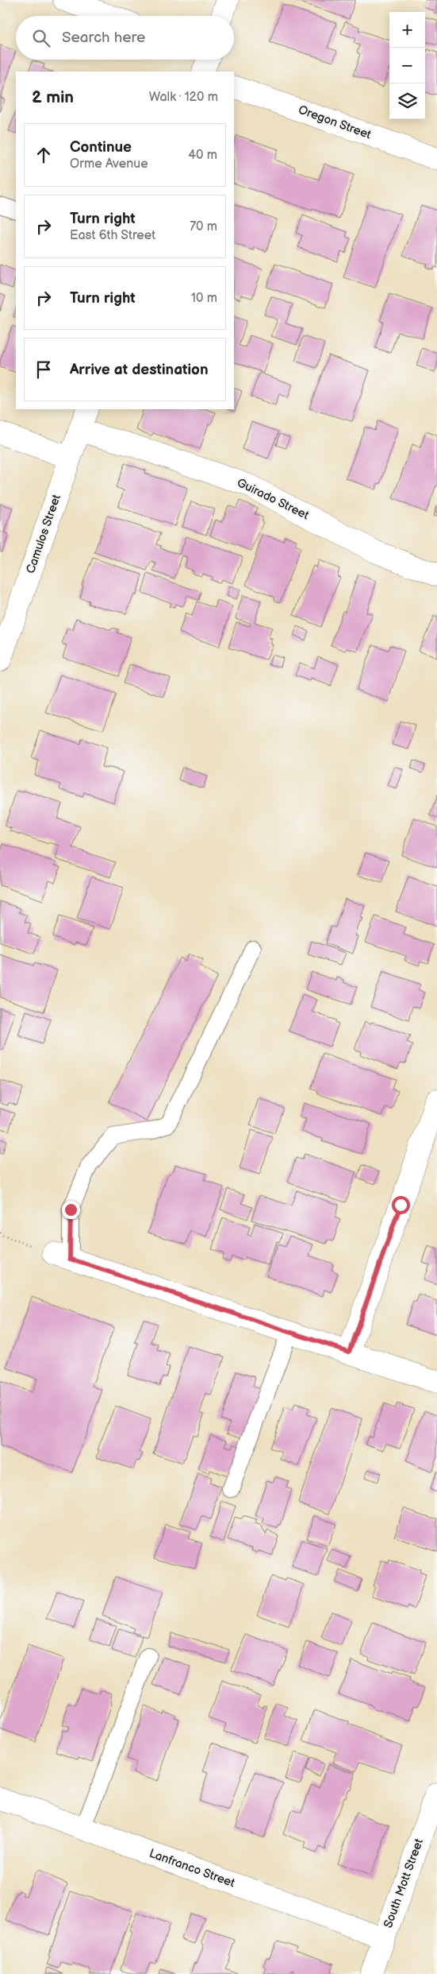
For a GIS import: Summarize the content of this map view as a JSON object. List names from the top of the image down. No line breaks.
{"streets":{"street":["Oregon Street","Guirado Street","Camulos Street","Lanfranco Street","South Mott Street"]},"crossings":[["Guirado Street","Camulos Street"],["Lanfranco Street","South Mott Street"]],"page":{"map_buttons":["+","−"],"search":"Search here","heading":["2 min","Walk · 120 m"],"list":[["Continue","Orme Avenue","40 m"],["Turn right","East 6th Street","70 m"],["Turn right","10 m"],"Arrive at destination"]}}
